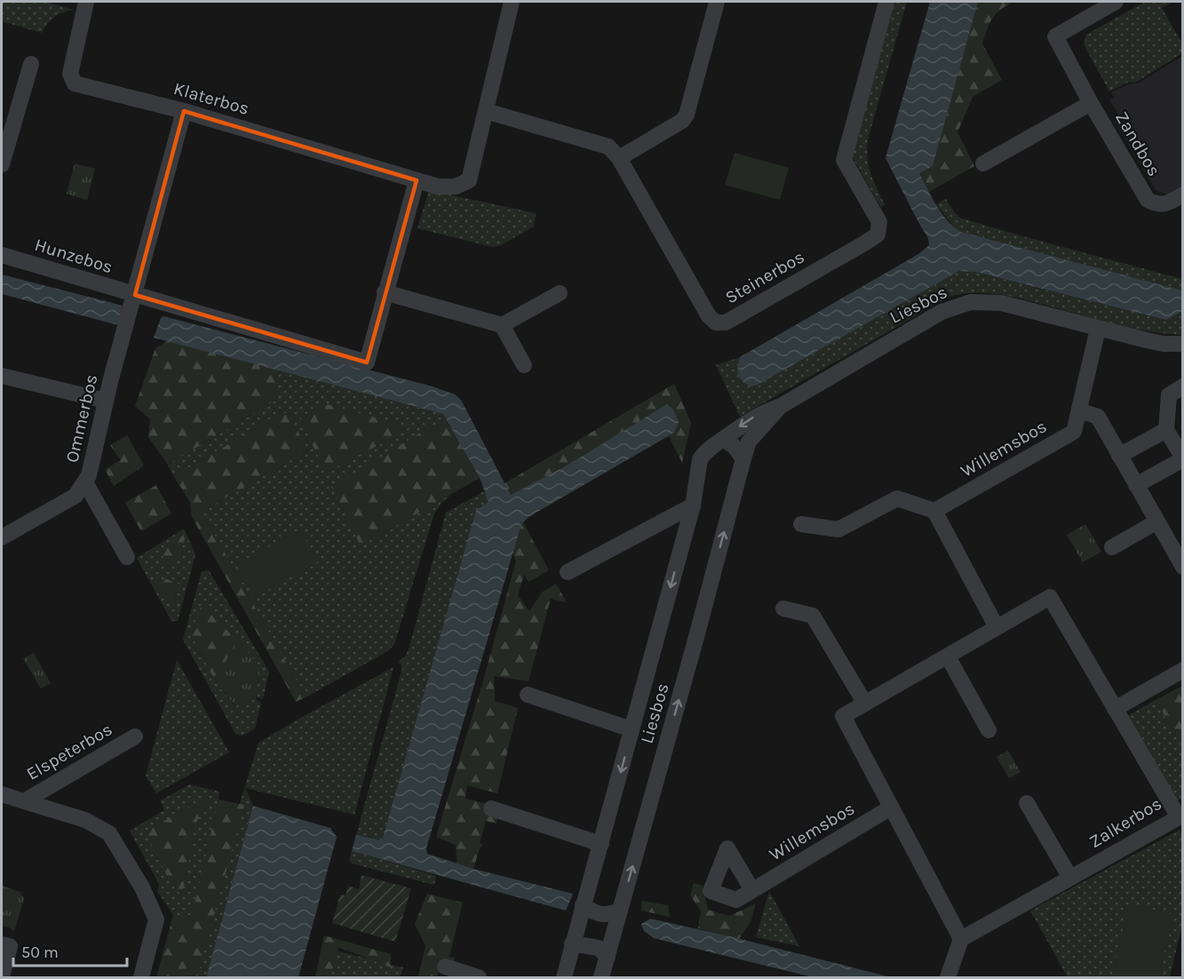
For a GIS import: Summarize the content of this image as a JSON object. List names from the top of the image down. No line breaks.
{"streets":{"street":["Klaterbos","Zandbos","Hunzebos","Steinerbos","Liesbos","Ommerbos","Willemsbos","Elspeterbos","Zalkerbos"]},"crossings":[["Klaterbos","Steinerbos"],["Klaterbos","Ommerbos"],["Hunzebos","Ommerbos"],["Liesbos","Willemsbos"]],"scale_bar":"50 m"}
